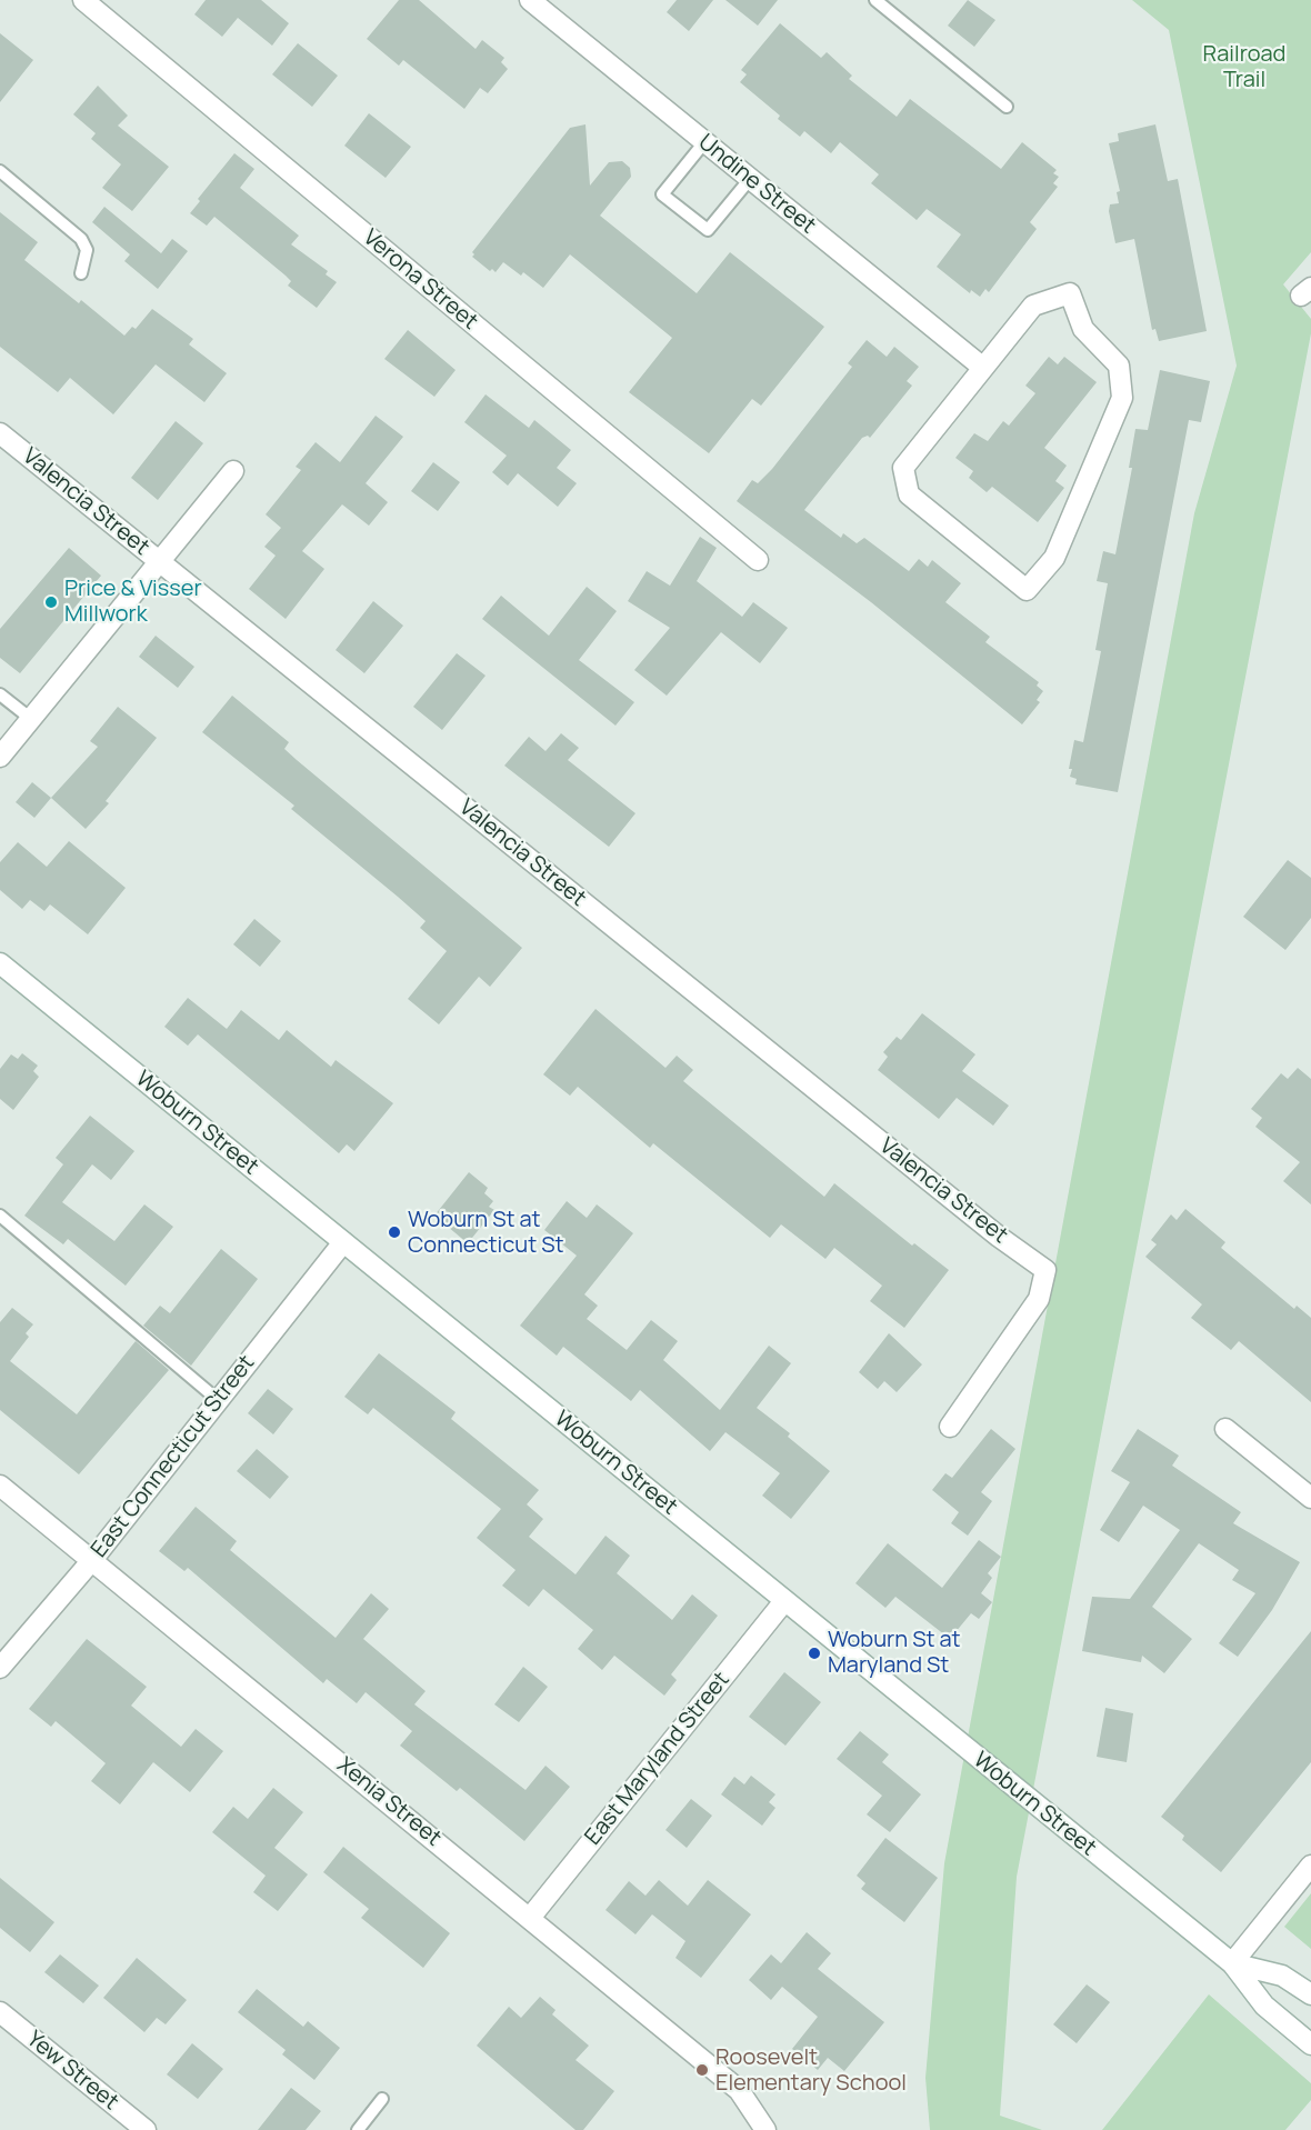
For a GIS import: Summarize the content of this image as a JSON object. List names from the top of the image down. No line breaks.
{"streets":{"street":["Undine Street","Verona Street","Valencia Street","Woburn Street","East Connecticut Street","East Maryland Street","Xenia Street","Yew Street"]},"crossings":[["Woburn Street","East Connecticut Street"],["Woburn Street","East Maryland Street"],["East Connecticut Street","Xenia Street"],["East Maryland Street","Xenia Street"]],"parks":["Railroad Trail"],"places":["Price & Visser Millwork","Woburn St at Connecticut St","Woburn St at Maryland St","Roosevelt Elementary School"]}
